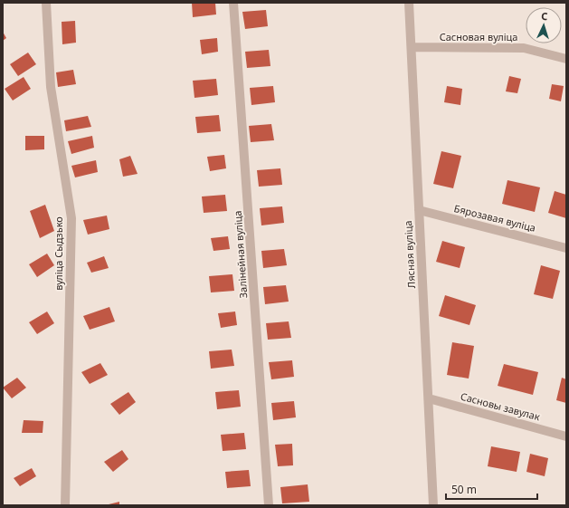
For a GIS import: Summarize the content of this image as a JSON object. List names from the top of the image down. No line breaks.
{"streets":{"street":["Сасновая вуліца","Бярозавая вуліца","вуліца Сыдзько","Залінейная вуліца","Лясная вуліца","Сасновы завулак"]},"crossings":[["Сасновая вуліца","Лясная вуліца"],["Бярозавая вуліца","Лясная вуліца"],["Лясная вуліца","Сасновы завулак"]],"scale_bar":"50 m","north":"top"}
